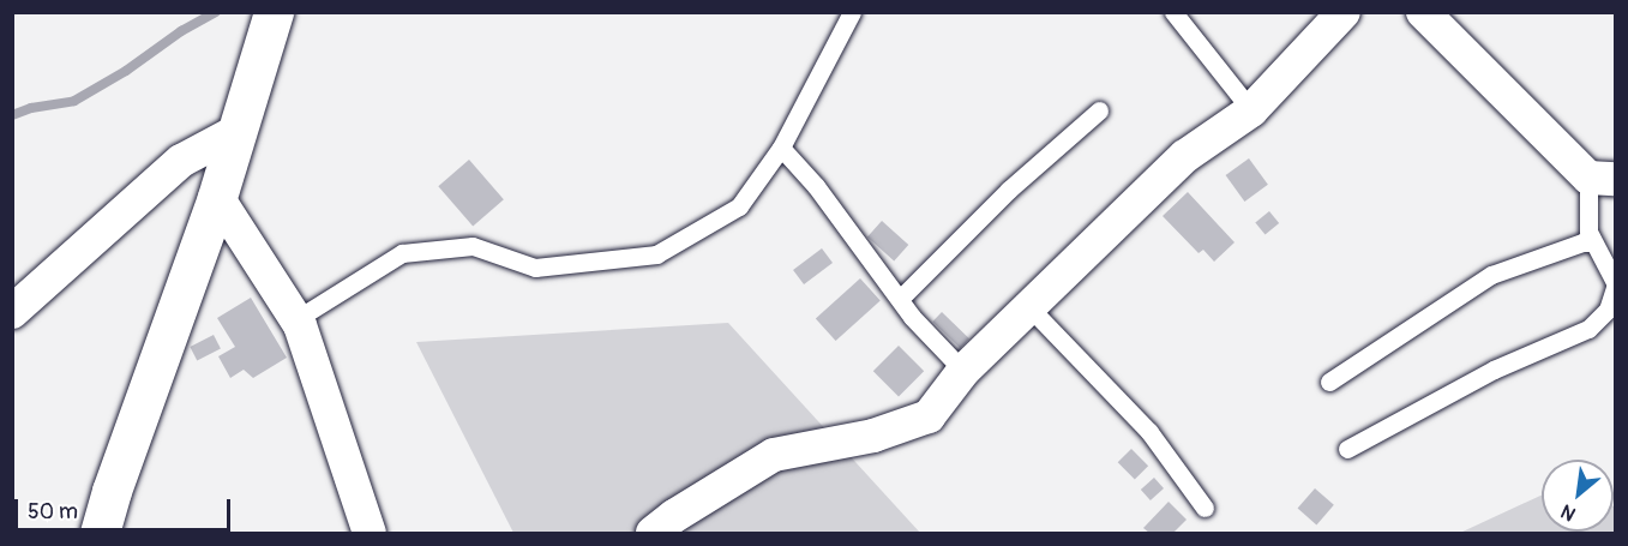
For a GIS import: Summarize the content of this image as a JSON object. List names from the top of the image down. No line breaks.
{"scale_bar":"50 m","north":"bottom left"}
